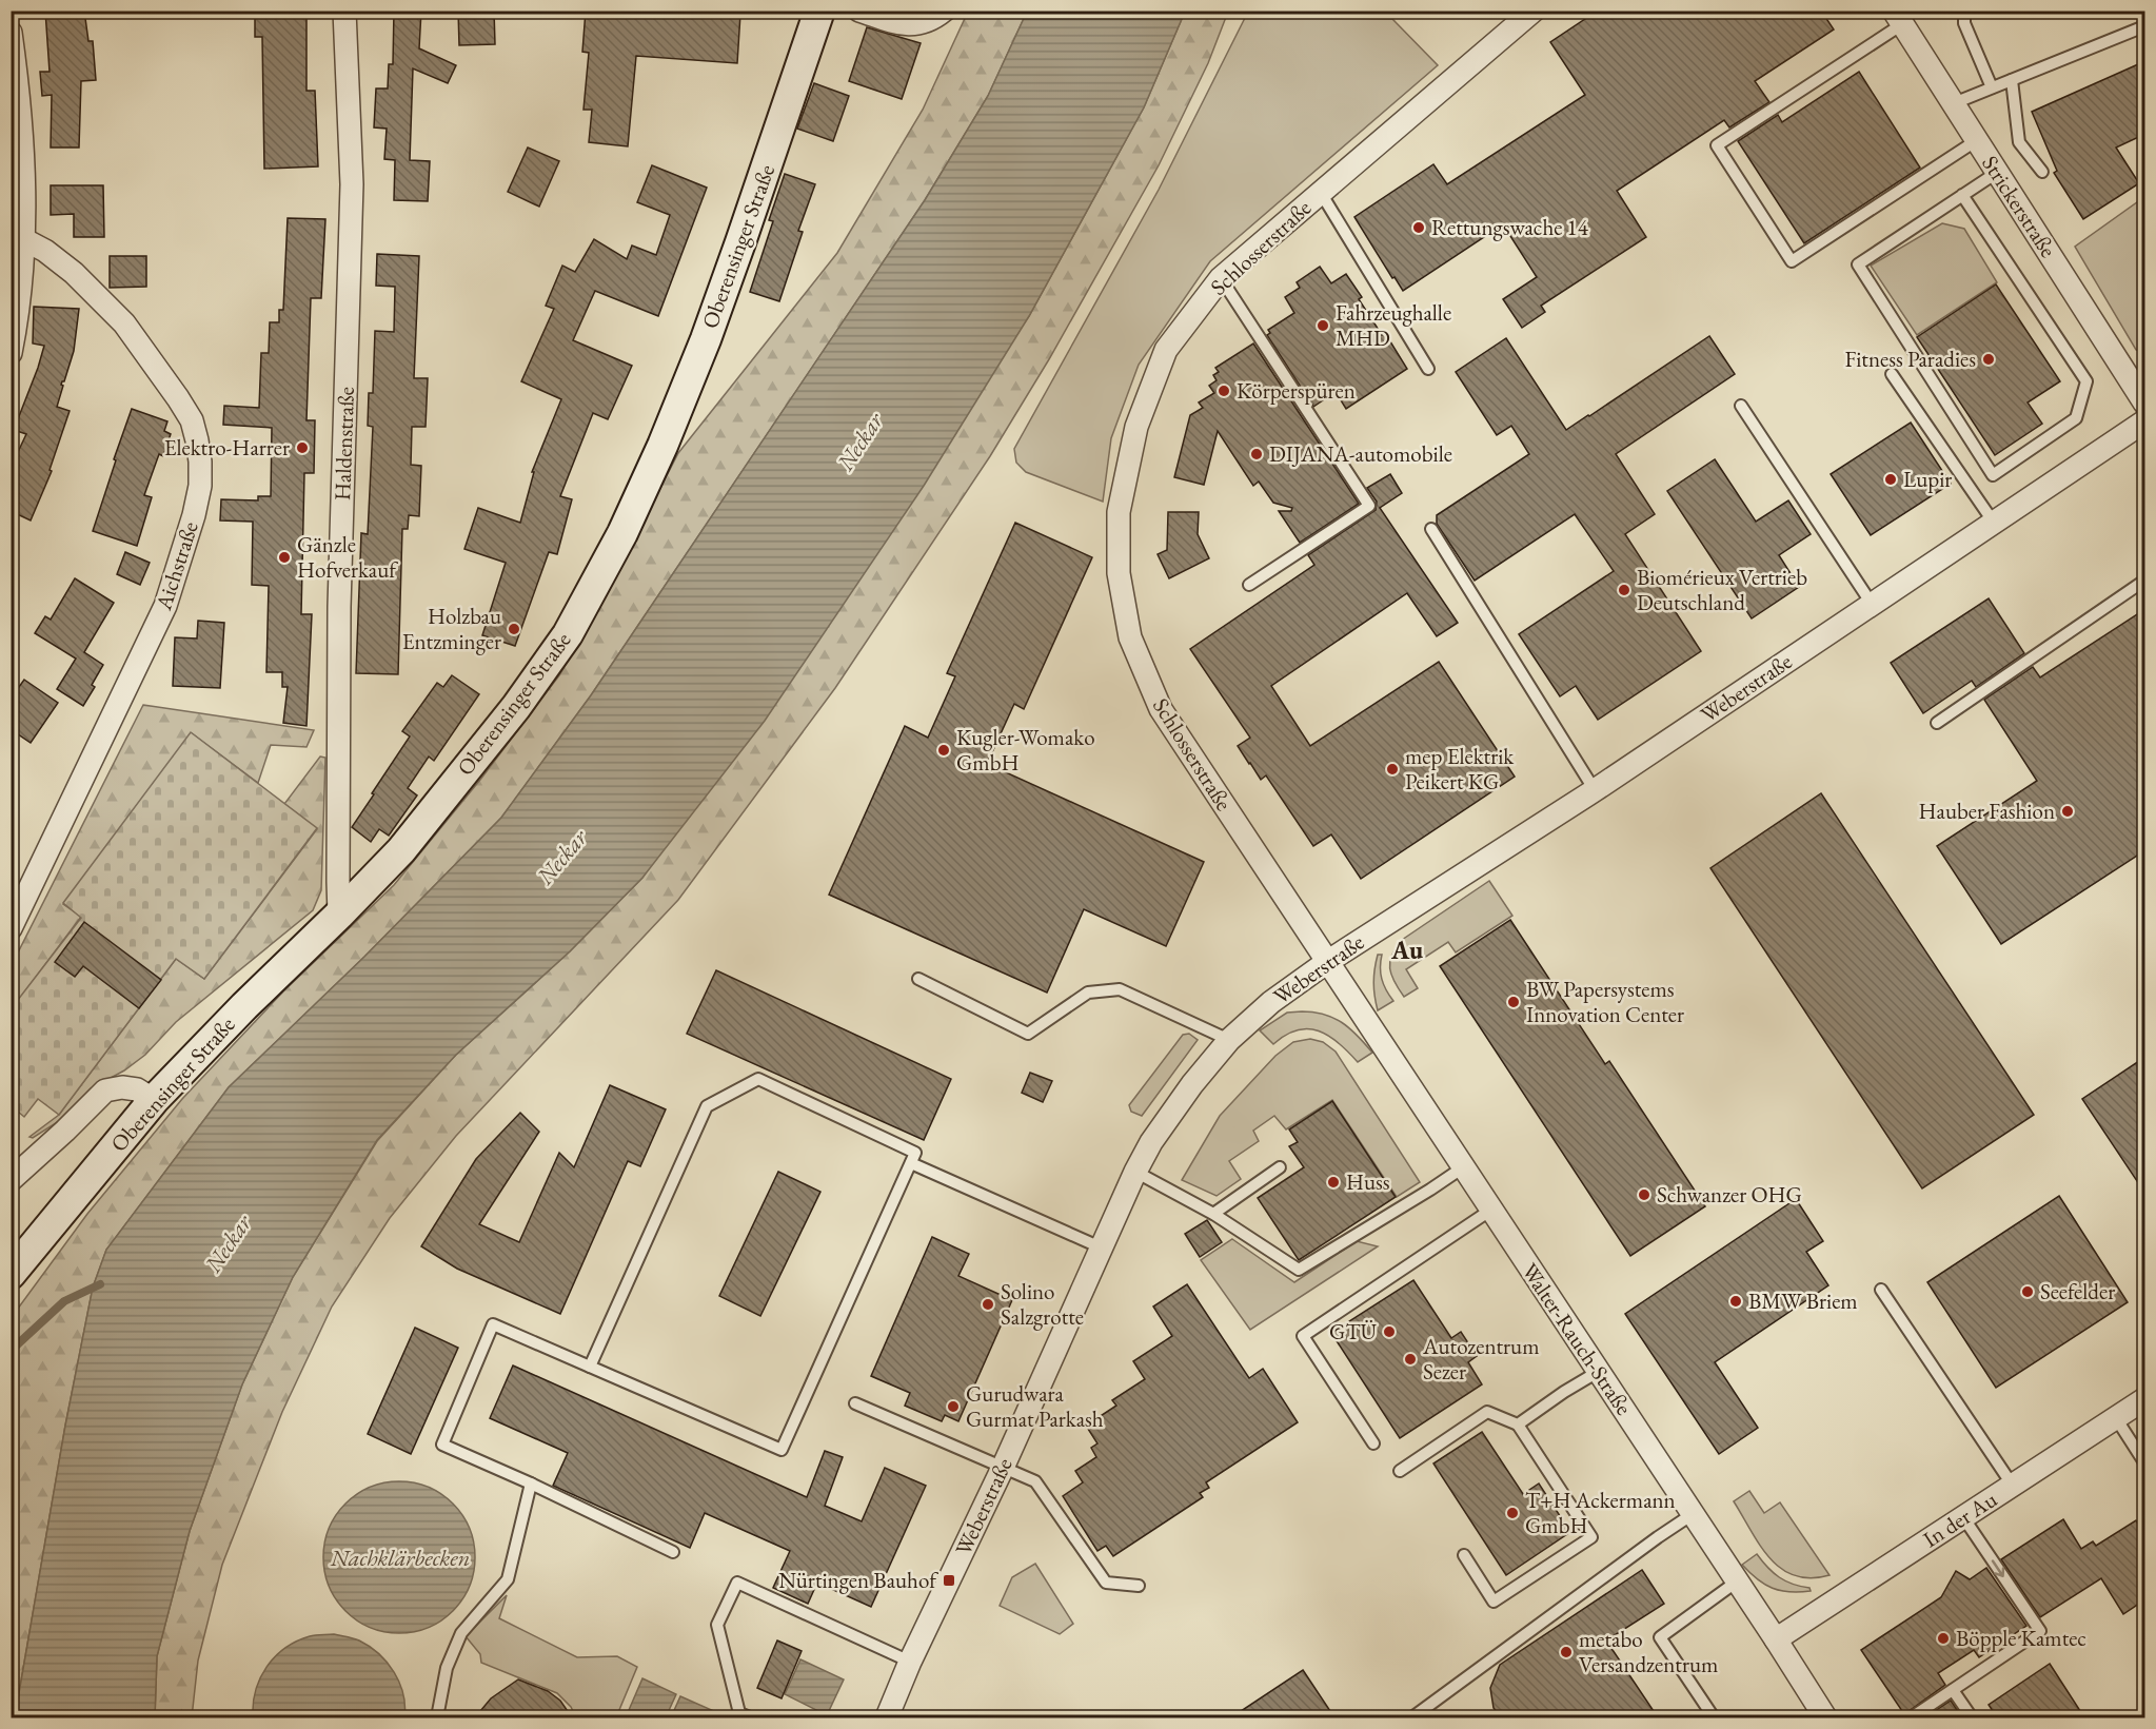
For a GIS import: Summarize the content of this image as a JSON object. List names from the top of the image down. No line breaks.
{"streets":{"street":["Strickerstraße","Oberensinger Straße","Schlosserstraße","Haldenstraße","Aichstraße","Weberstraße","Walter-Rauch-Straße","In der Au"]},"crossings":[["Strickerstraße","Weberstraße"],["Oberensinger Straße","Haldenstraße"],["Schlosserstraße","Weberstraße"],["Schlosserstraße","Walter-Rauch-Straße"],["Weberstraße","Walter-Rauch-Straße"],["Walter-Rauch-Straße","In der Au"]],"districts":["Au"],"water":["Neckar","Nachklärbecken"],"places":{"other":["Rettungswache 14","Fahrzeughalle MHD","Fitness Paradies","Körperspüren","Elektro-Harrer","DIJANA-automobile","Lupir","Gänzle Hofverkauf","Biomérieux Vertrieb Deutschland","Holzbau Entzminger","Kugler-Womako GmbH","mep Elektrik Peikert KG","Hauber Fashion","BW Papersystems Innovation Center","Huss","Schwanzer OHG","Seefelder","BMW Briem","Solino Salzgrotte","GTÜ","Autozentrum Sezer","Gurudwara Gurmat Parkash","T+H Ackermann GmbH","Böpple Kamtec","metabo Versandzentrum"],"transit":["Nürtingen Bauhof"]}}
